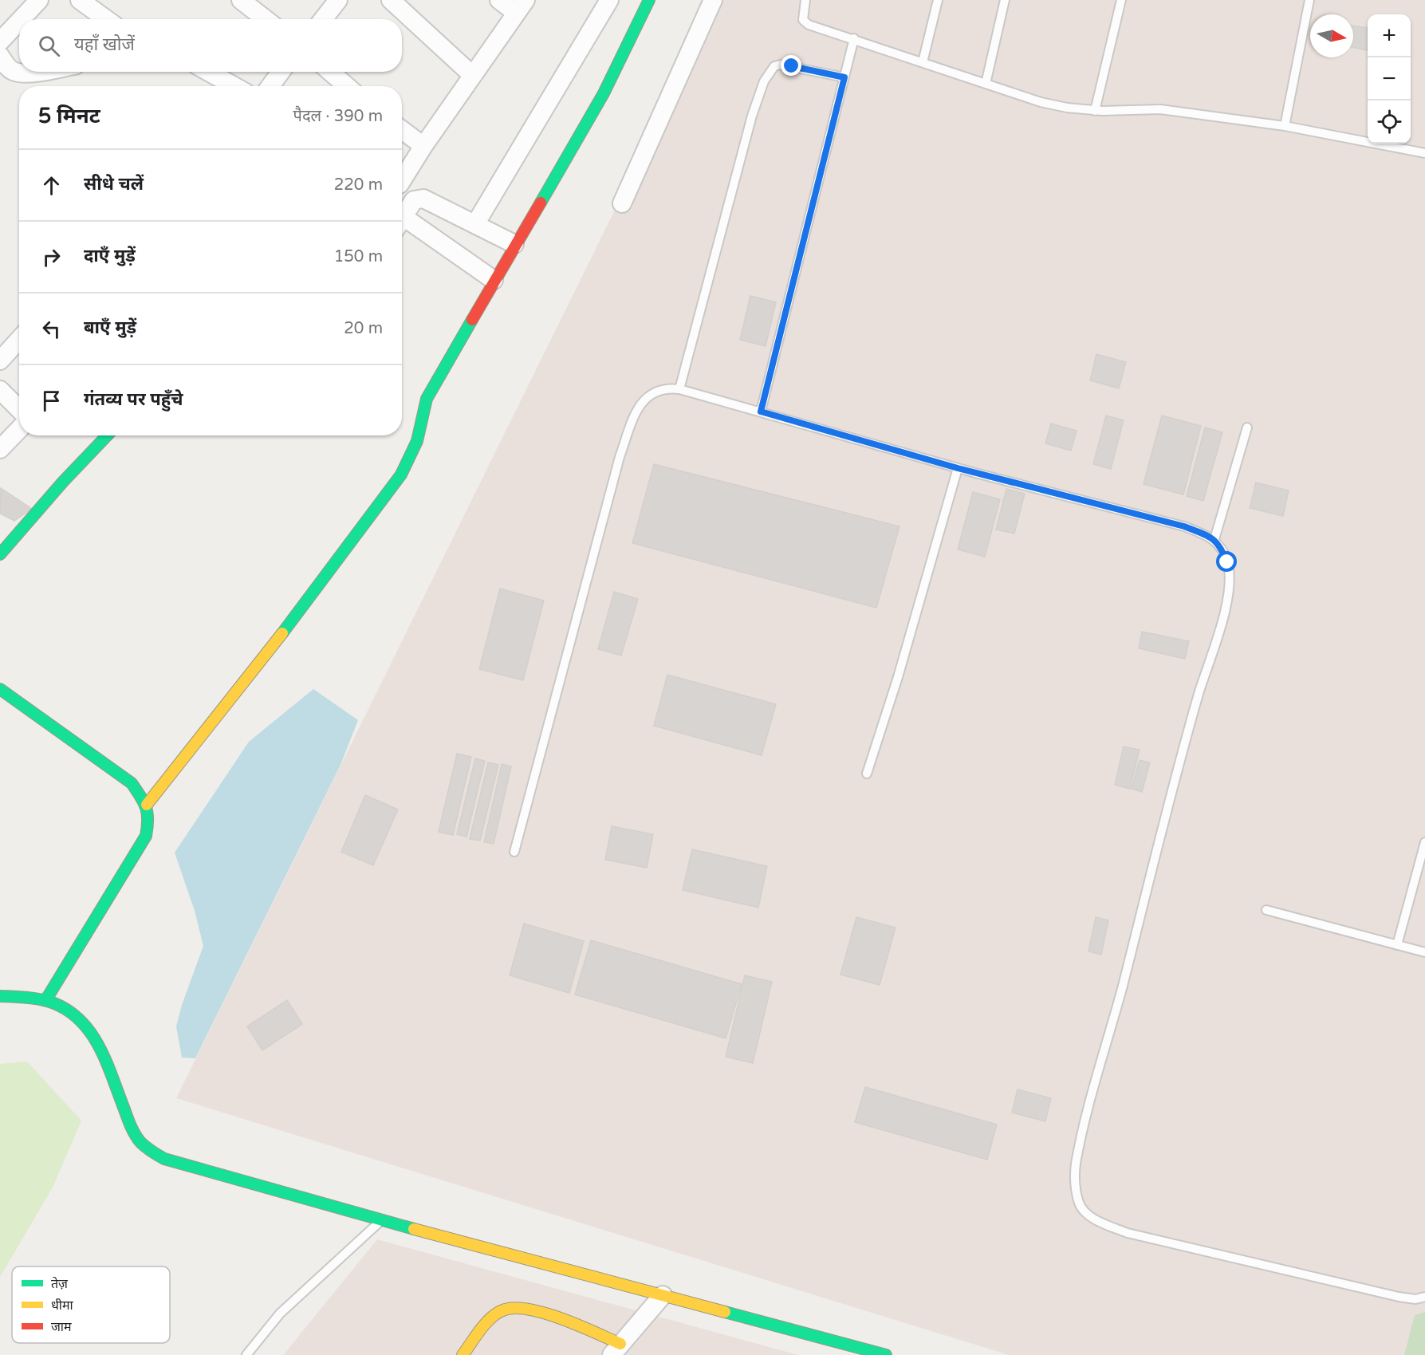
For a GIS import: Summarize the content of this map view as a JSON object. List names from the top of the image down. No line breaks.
{"legend":["तेज़","धीमा","जाम"],"north":"right","page":{"map_buttons":["+","−"],"search":"यहाँ खोजें","heading":["5 मिनट","पैदल · 390 m"],"list":[["सीधे चलें","220 m"],["दाएँ मुड़ें","150 m"],["बाएँ मुड़ें","20 m"],"गंतव्य पर पहुँचे"]}}
